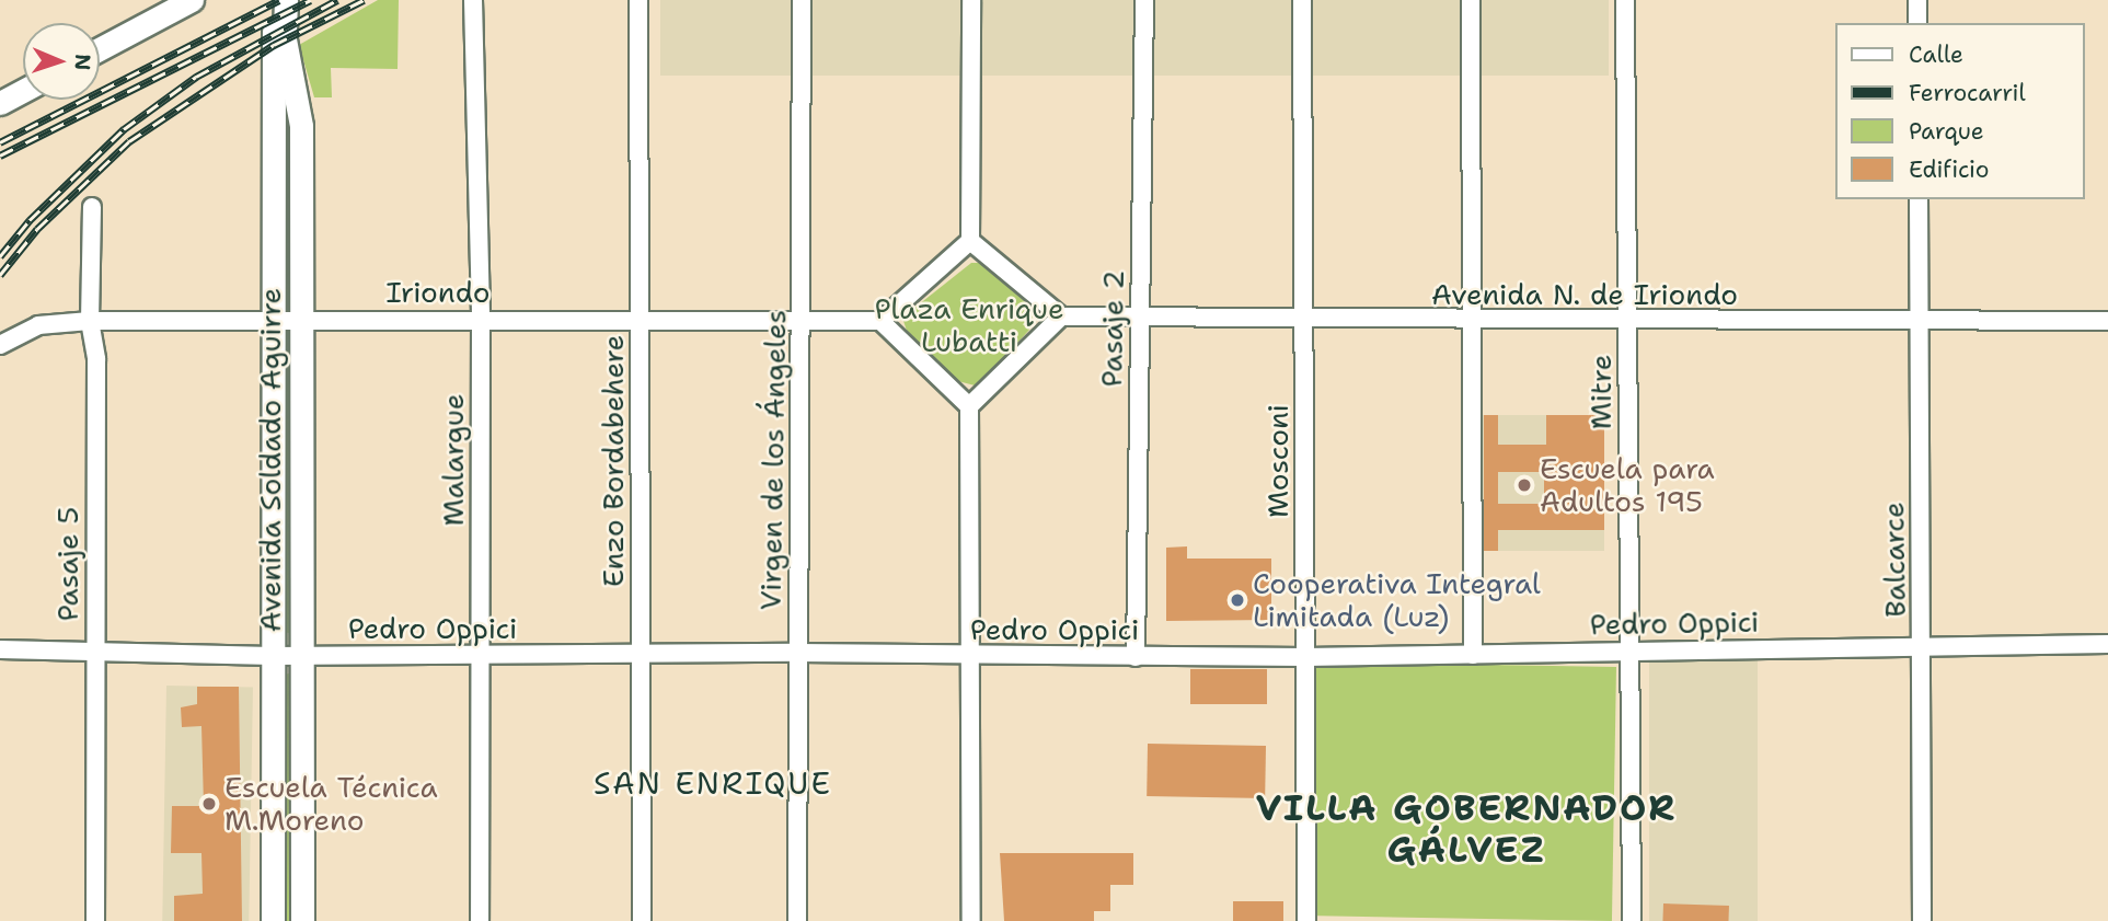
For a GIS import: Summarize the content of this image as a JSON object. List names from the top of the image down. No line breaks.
{"streets":{"main road":["Avenida Soldado Aguirre"],"street":["Iriondo","Avenida N. de Iriondo","Pasaje 2","Mitre","Malargue","Virgen de los Ángeles","Enzo Bordabehere","Mosconi","Balcarce","Pasaje 5","Pedro Oppici"]},"crossings":[["Iriondo","Avenida Soldado Aguirre"],["Iriondo","Malargue"],["Iriondo","Virgen de los Ángeles"],["Iriondo","Enzo Bordabehere"],["Iriondo","Pasaje 5"],["Avenida N. de Iriondo","Pasaje 2"],["Avenida N. de Iriondo","Mitre"],["Avenida N. de Iriondo","Mosconi"],["Avenida N. de Iriondo","Balcarce"],["Pasaje 2","Pedro Oppici"],["Mitre","Pedro Oppici"],["Avenida Soldado Aguirre","Pedro Oppici"],["Malargue","Pedro Oppici"],["Virgen de los Ángeles","Pedro Oppici"],["Enzo Bordabehere","Pedro Oppici"],["Mosconi","Pedro Oppici"],["Balcarce","Pedro Oppici"],["Pasaje 5","Pedro Oppici"]],"districts":["SAN ENRIQUE","VILLA GOBERNADOR GÁLVEZ"],"parks":["Plaza Enrique Lubatti"],"places":["Escuela para Adultos 195","Cooperativa Integral Limitada (Luz)","Escuela Técnica M.Moreno"],"legend":["Calle","Ferrocarril","Parque","Edificio"],"north":"right"}
